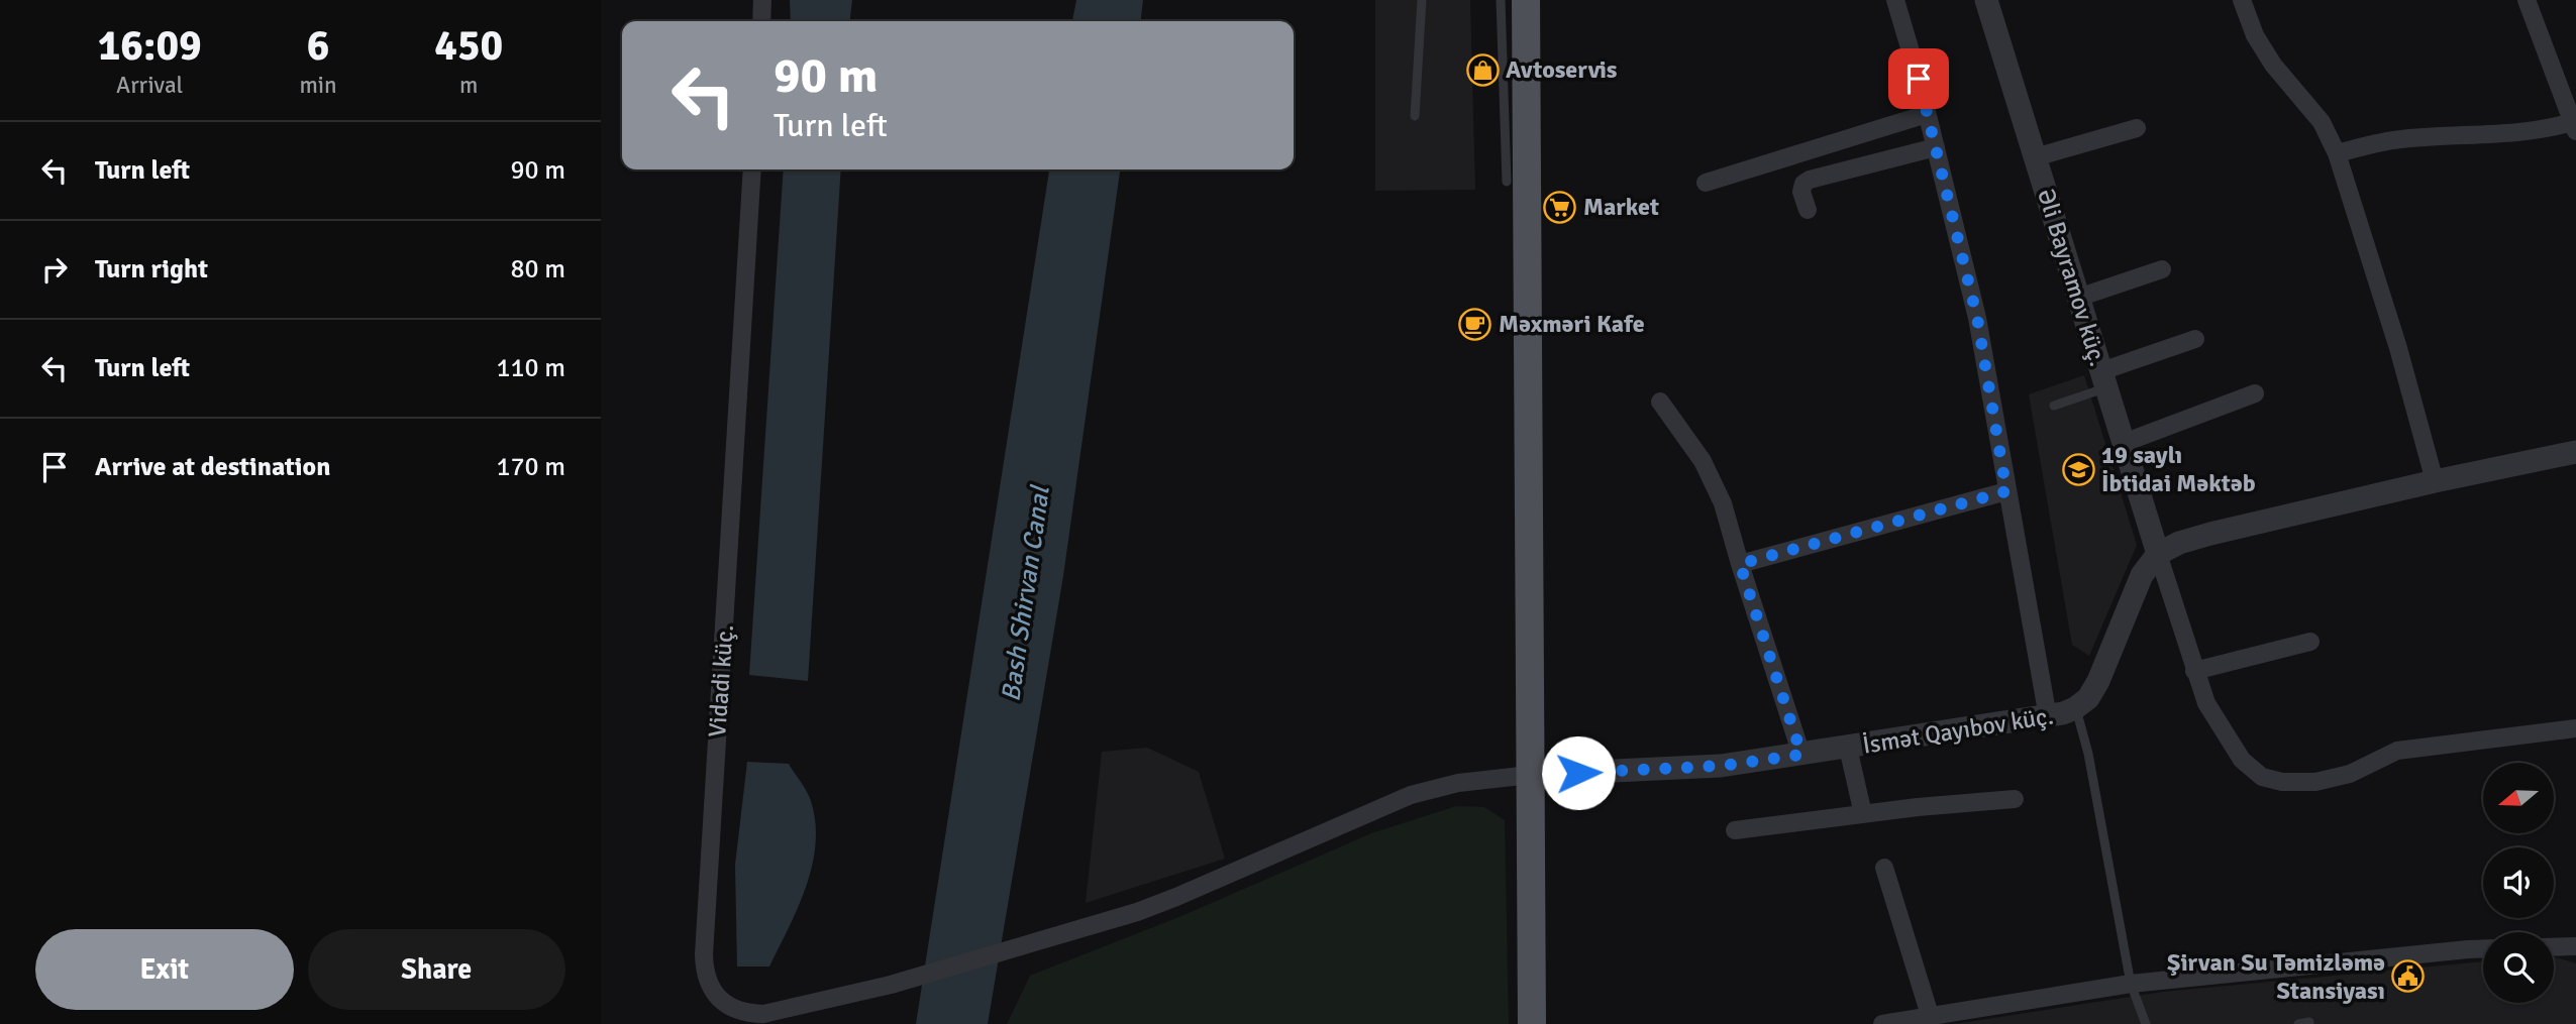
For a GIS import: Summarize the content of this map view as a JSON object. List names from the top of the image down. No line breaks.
{"streets":{"street":["Əli Bayramov küç.","Vidadi küç.","İsmət Qayıbov küç."]},"crossings":[["Əli Bayramov küç.","İsmət Qayıbov küç."],["Vidadi küç.","İsmət Qayıbov küç."]],"water":["Bash Shirvan Canal"],"places":{"shop":["Avtoservis"],"supermarket":["Market"],"cafe":["Məxməri Kafe"],"school or university":["19 saylı İbtidai Məktəb"],"public building":["Şirvan Su Təmizləmə Stansiyası"]},"north":"left","page":{"eta":["16:09","Arrival","6","min","450","m"],"turn":["90 m","Turn left"],"list":[{"name":"Turn left","value":"90 m"},{"name":"Turn right","value":"80 m"},{"name":"Turn left","value":"110 m"},{"name":"Arrive at destination","value":"170 m"}],"buttons":["Exit","Share"]}}
